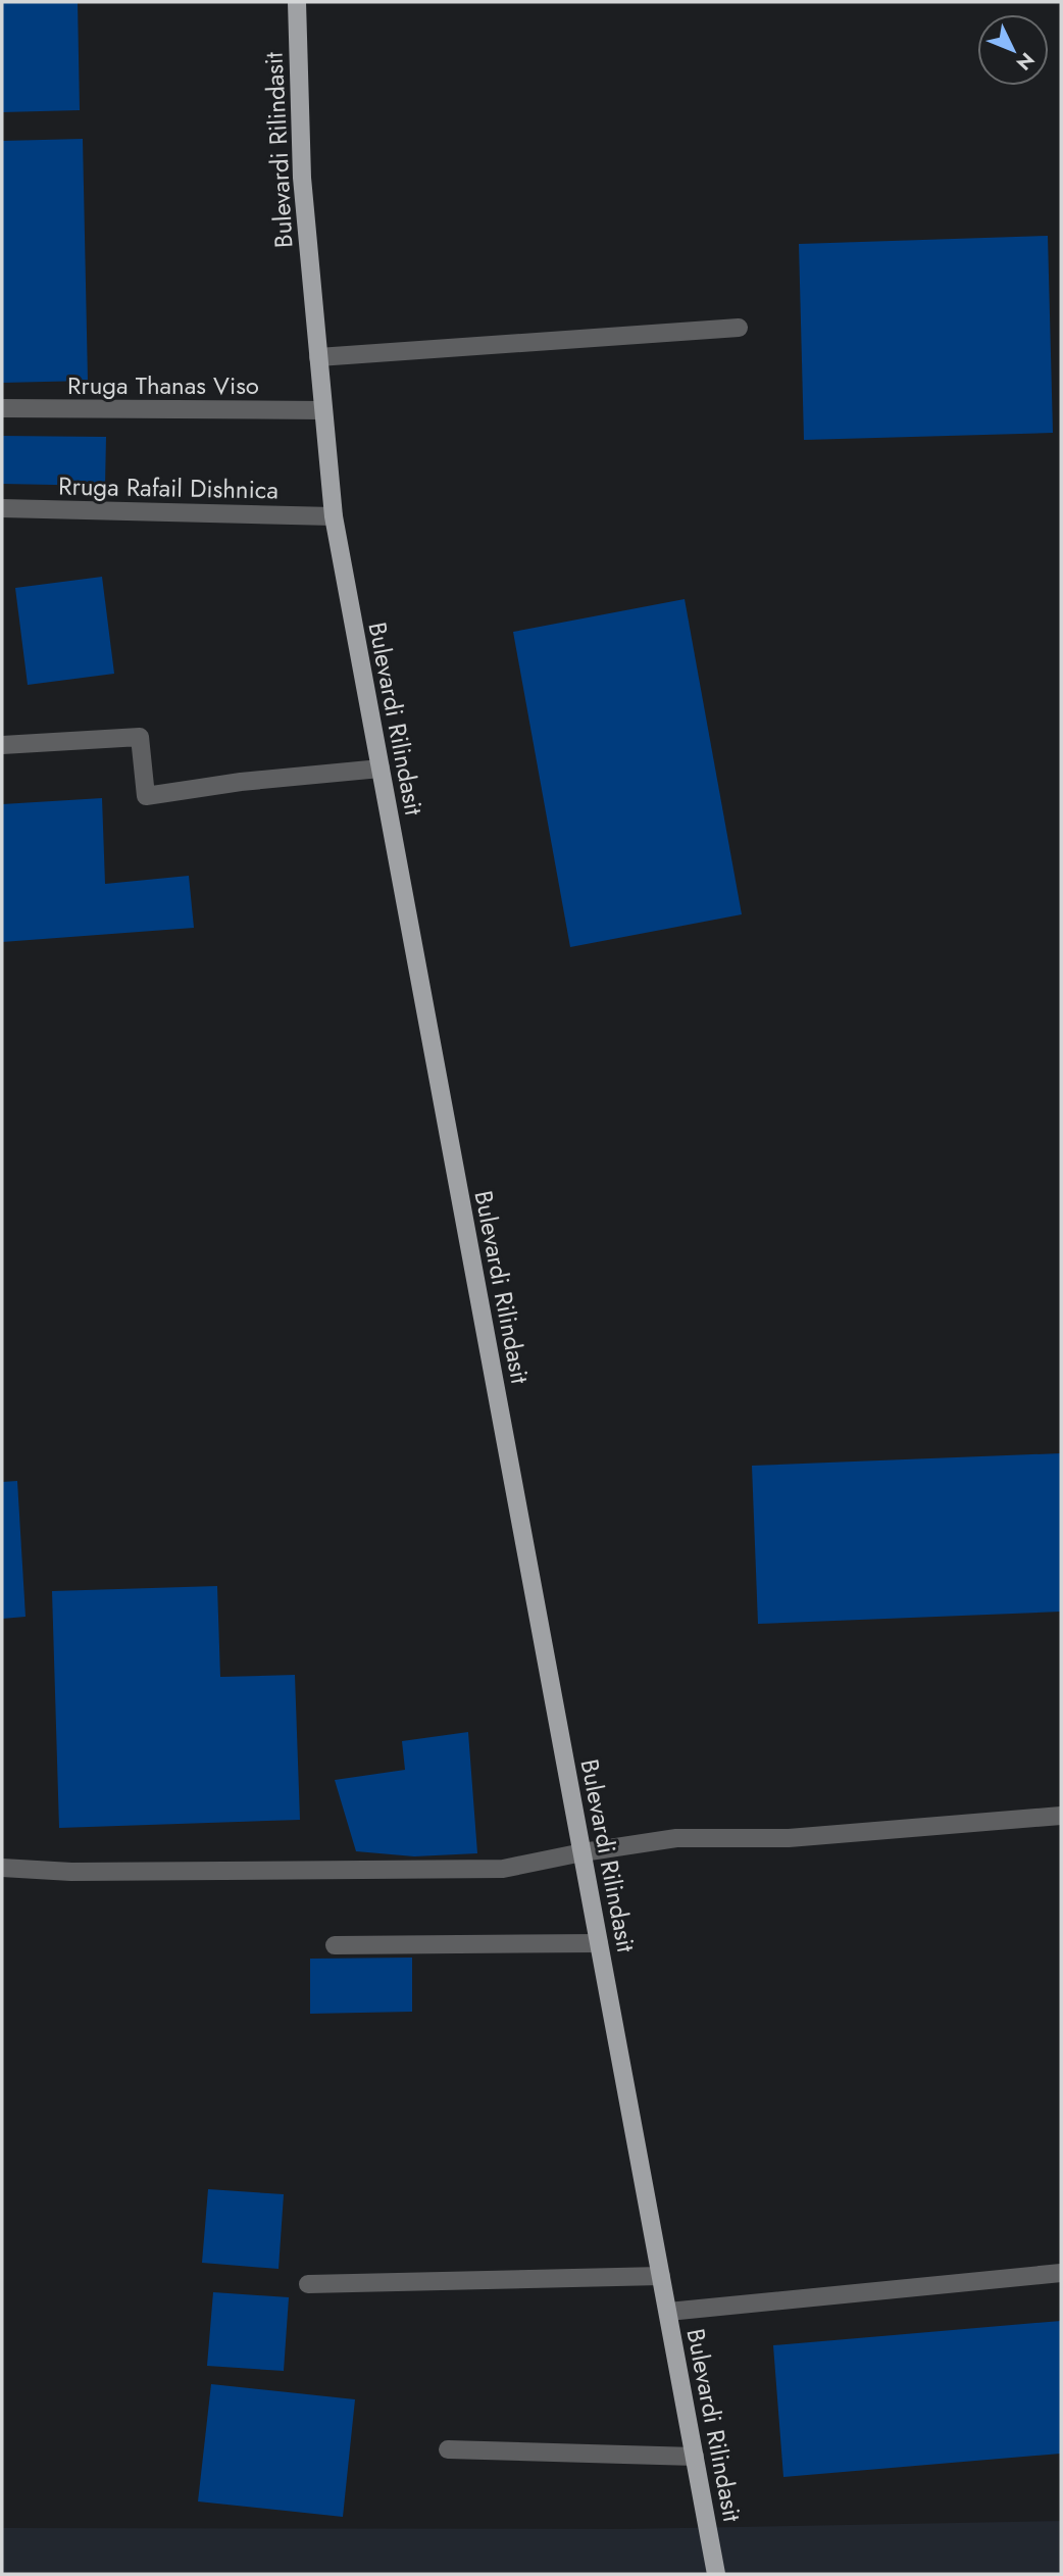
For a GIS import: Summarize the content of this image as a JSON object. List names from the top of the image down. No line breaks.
{"streets":{"main road":["Bulevardi Rilindasit"],"street":["Rruga Thanas Viso","Rruga Rafail Dishnica"]},"crossings":[["Bulevardi Rilindasit","Rruga Thanas Viso"],["Bulevardi Rilindasit","Rruga Rafail Dishnica"]],"north":"bottom right"}
